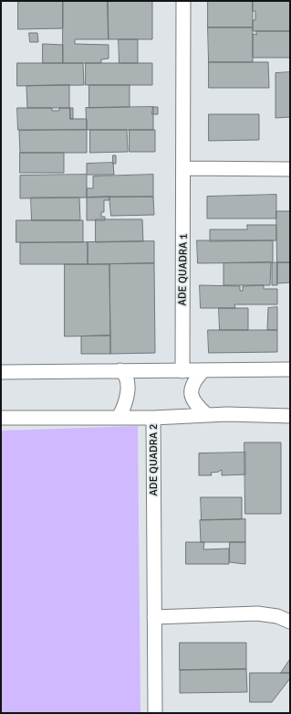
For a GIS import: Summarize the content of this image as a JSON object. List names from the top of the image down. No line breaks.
{"streets":{"street":["ADE QUADRA 1","ADE QUADRA 2"]}}
